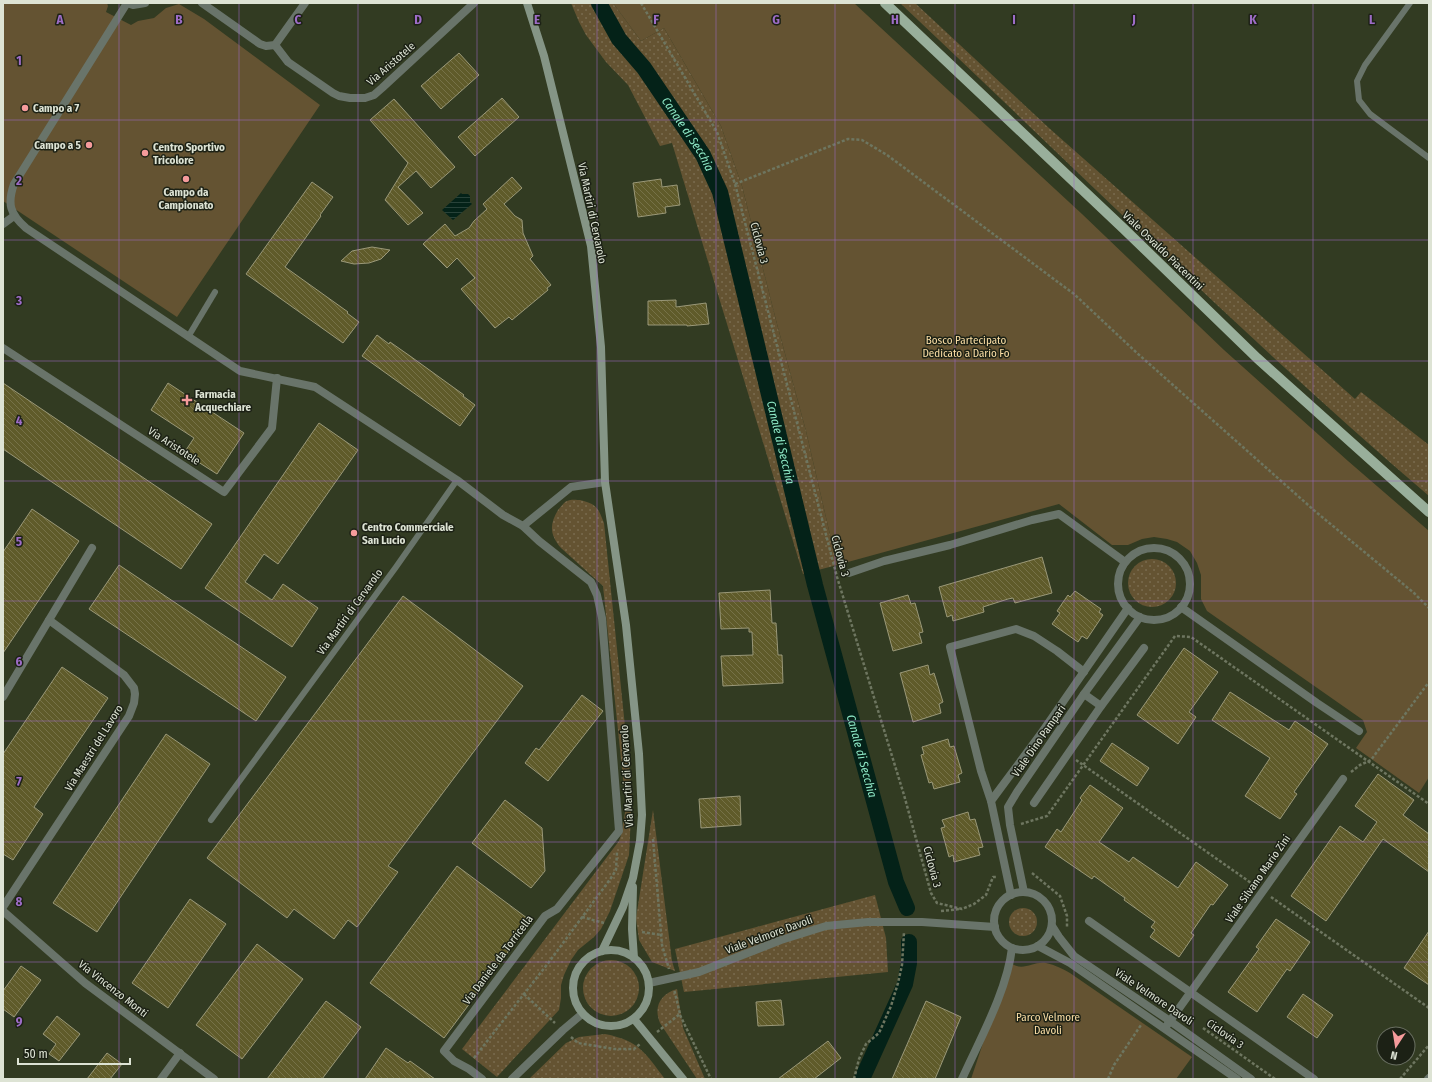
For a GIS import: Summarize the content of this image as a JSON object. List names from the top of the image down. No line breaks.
{"streets":{"main road":["Via Martiri di Cervarolo","Viale Osvaldo Piacentini"],"street":["Via Aristotele","Viale Dino Pampari","Via Maestri del Lavoro","Viale Silvano Mario Zini","Viale Velmore Davoli","Via Daniele da Torricella","Via Vincenzo Monti"],"path":["Ciclovia 3"]},"crossings":[["Via Martiri di Cervarolo","Viale Velmore Davoli"],["Via Martiri di Cervarolo","Via Daniele da Torricella"],["Viale Dino Pampari","Viale Velmore Davoli"],["Viale Silvano Mario Zini","Viale Velmore Davoli"]],"water":["Canale di Secchia"],"parks":["Bosco Partecipato Dedicato a Dario Fo","Parco Velmore Davoli"],"places":{"other":["Campo a 7","Campo a 5","Centro Sportivo Tricolore","Campo da Campionato","Centro Commerciale San Lucio"],"health":["Farmacia Acquechiare"]},"scale_bar":"50 m","north":"bottom","grid":{"columns":["A","B","C","D","E","F","G","H","I","J","K","L"],"rows":["1","2","3","4","5","6","7","8","9"]}}
